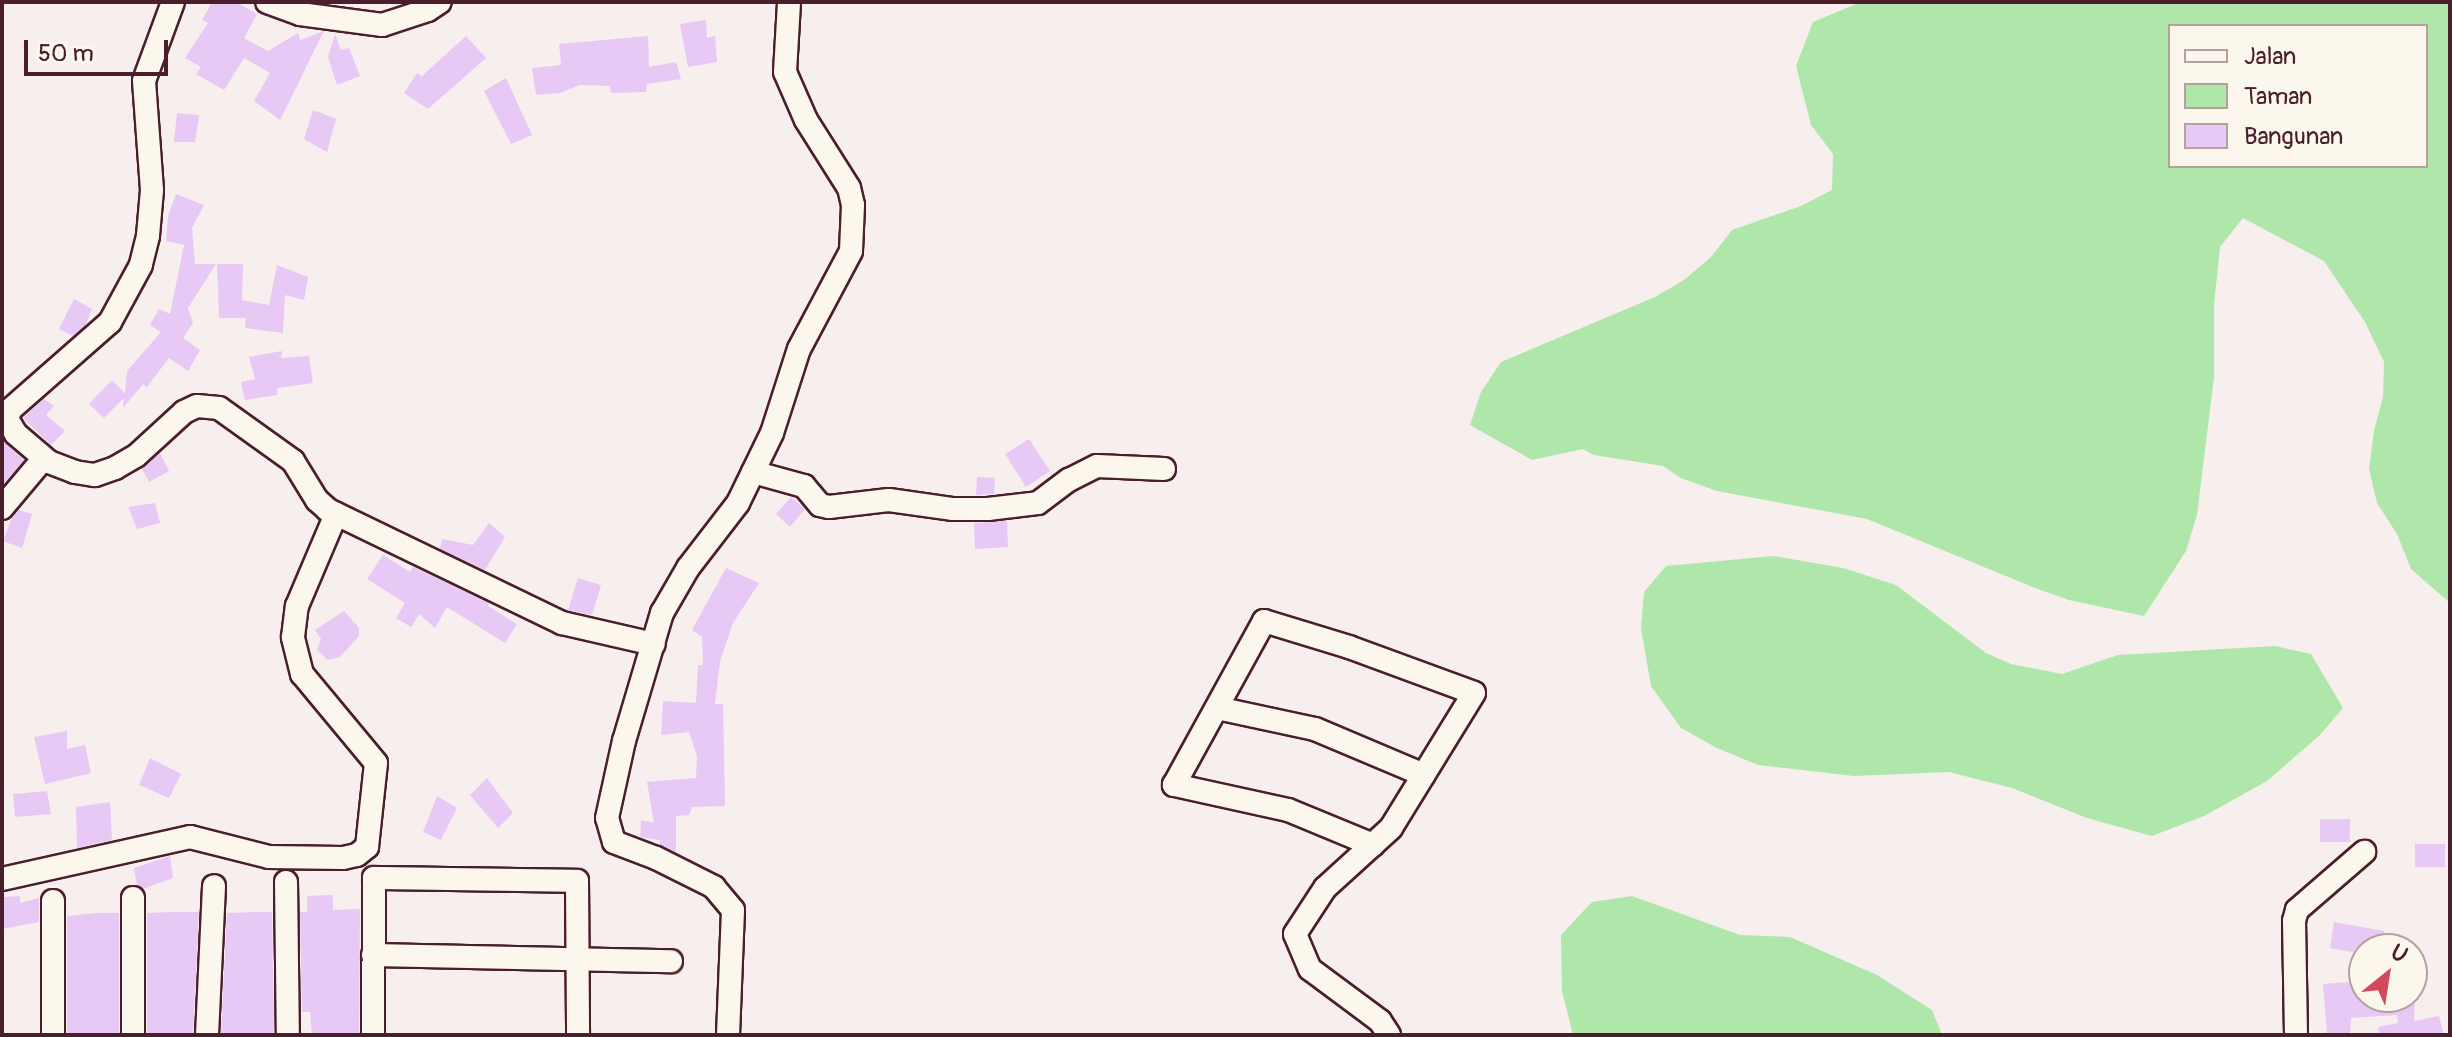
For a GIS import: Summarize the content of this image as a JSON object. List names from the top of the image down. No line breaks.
{"legend":["Jalan","Taman","Bangunan"],"scale_bar":"50 m","north":"top right"}
